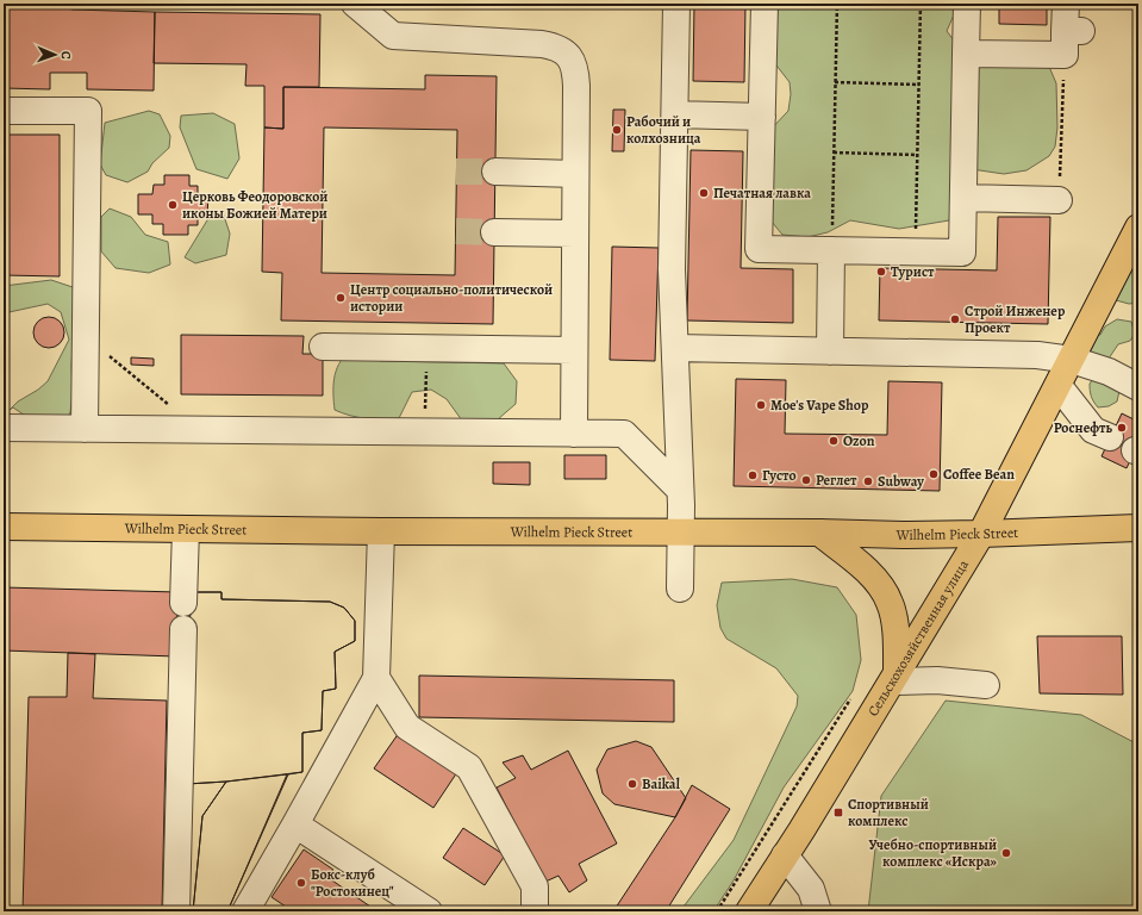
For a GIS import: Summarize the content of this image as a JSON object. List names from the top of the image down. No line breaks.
{"streets":{"main road":["Wilhelm Pieck Street","Сельскохозяйственная улица"]},"crossings":[["Wilhelm Pieck Street","Сельскохозяйственная улица"]],"places":{"other":["Рабочий и колхозница","Печатная лавка","Церковь Феодоровской иконы Божией Матери","Турист","Центр социально-политической истории","Строй Инженер Проект","Moe's Vape Shop","Роснефть","Ozon","Coffee Bean","Густо","Реглет","Subway","Baikal","Учебно-спортивный комплекс «Искра»","Бокс-клуб \"Ростокинец\""],"transit":["Спортивный комплекс"]},"north":"right"}
